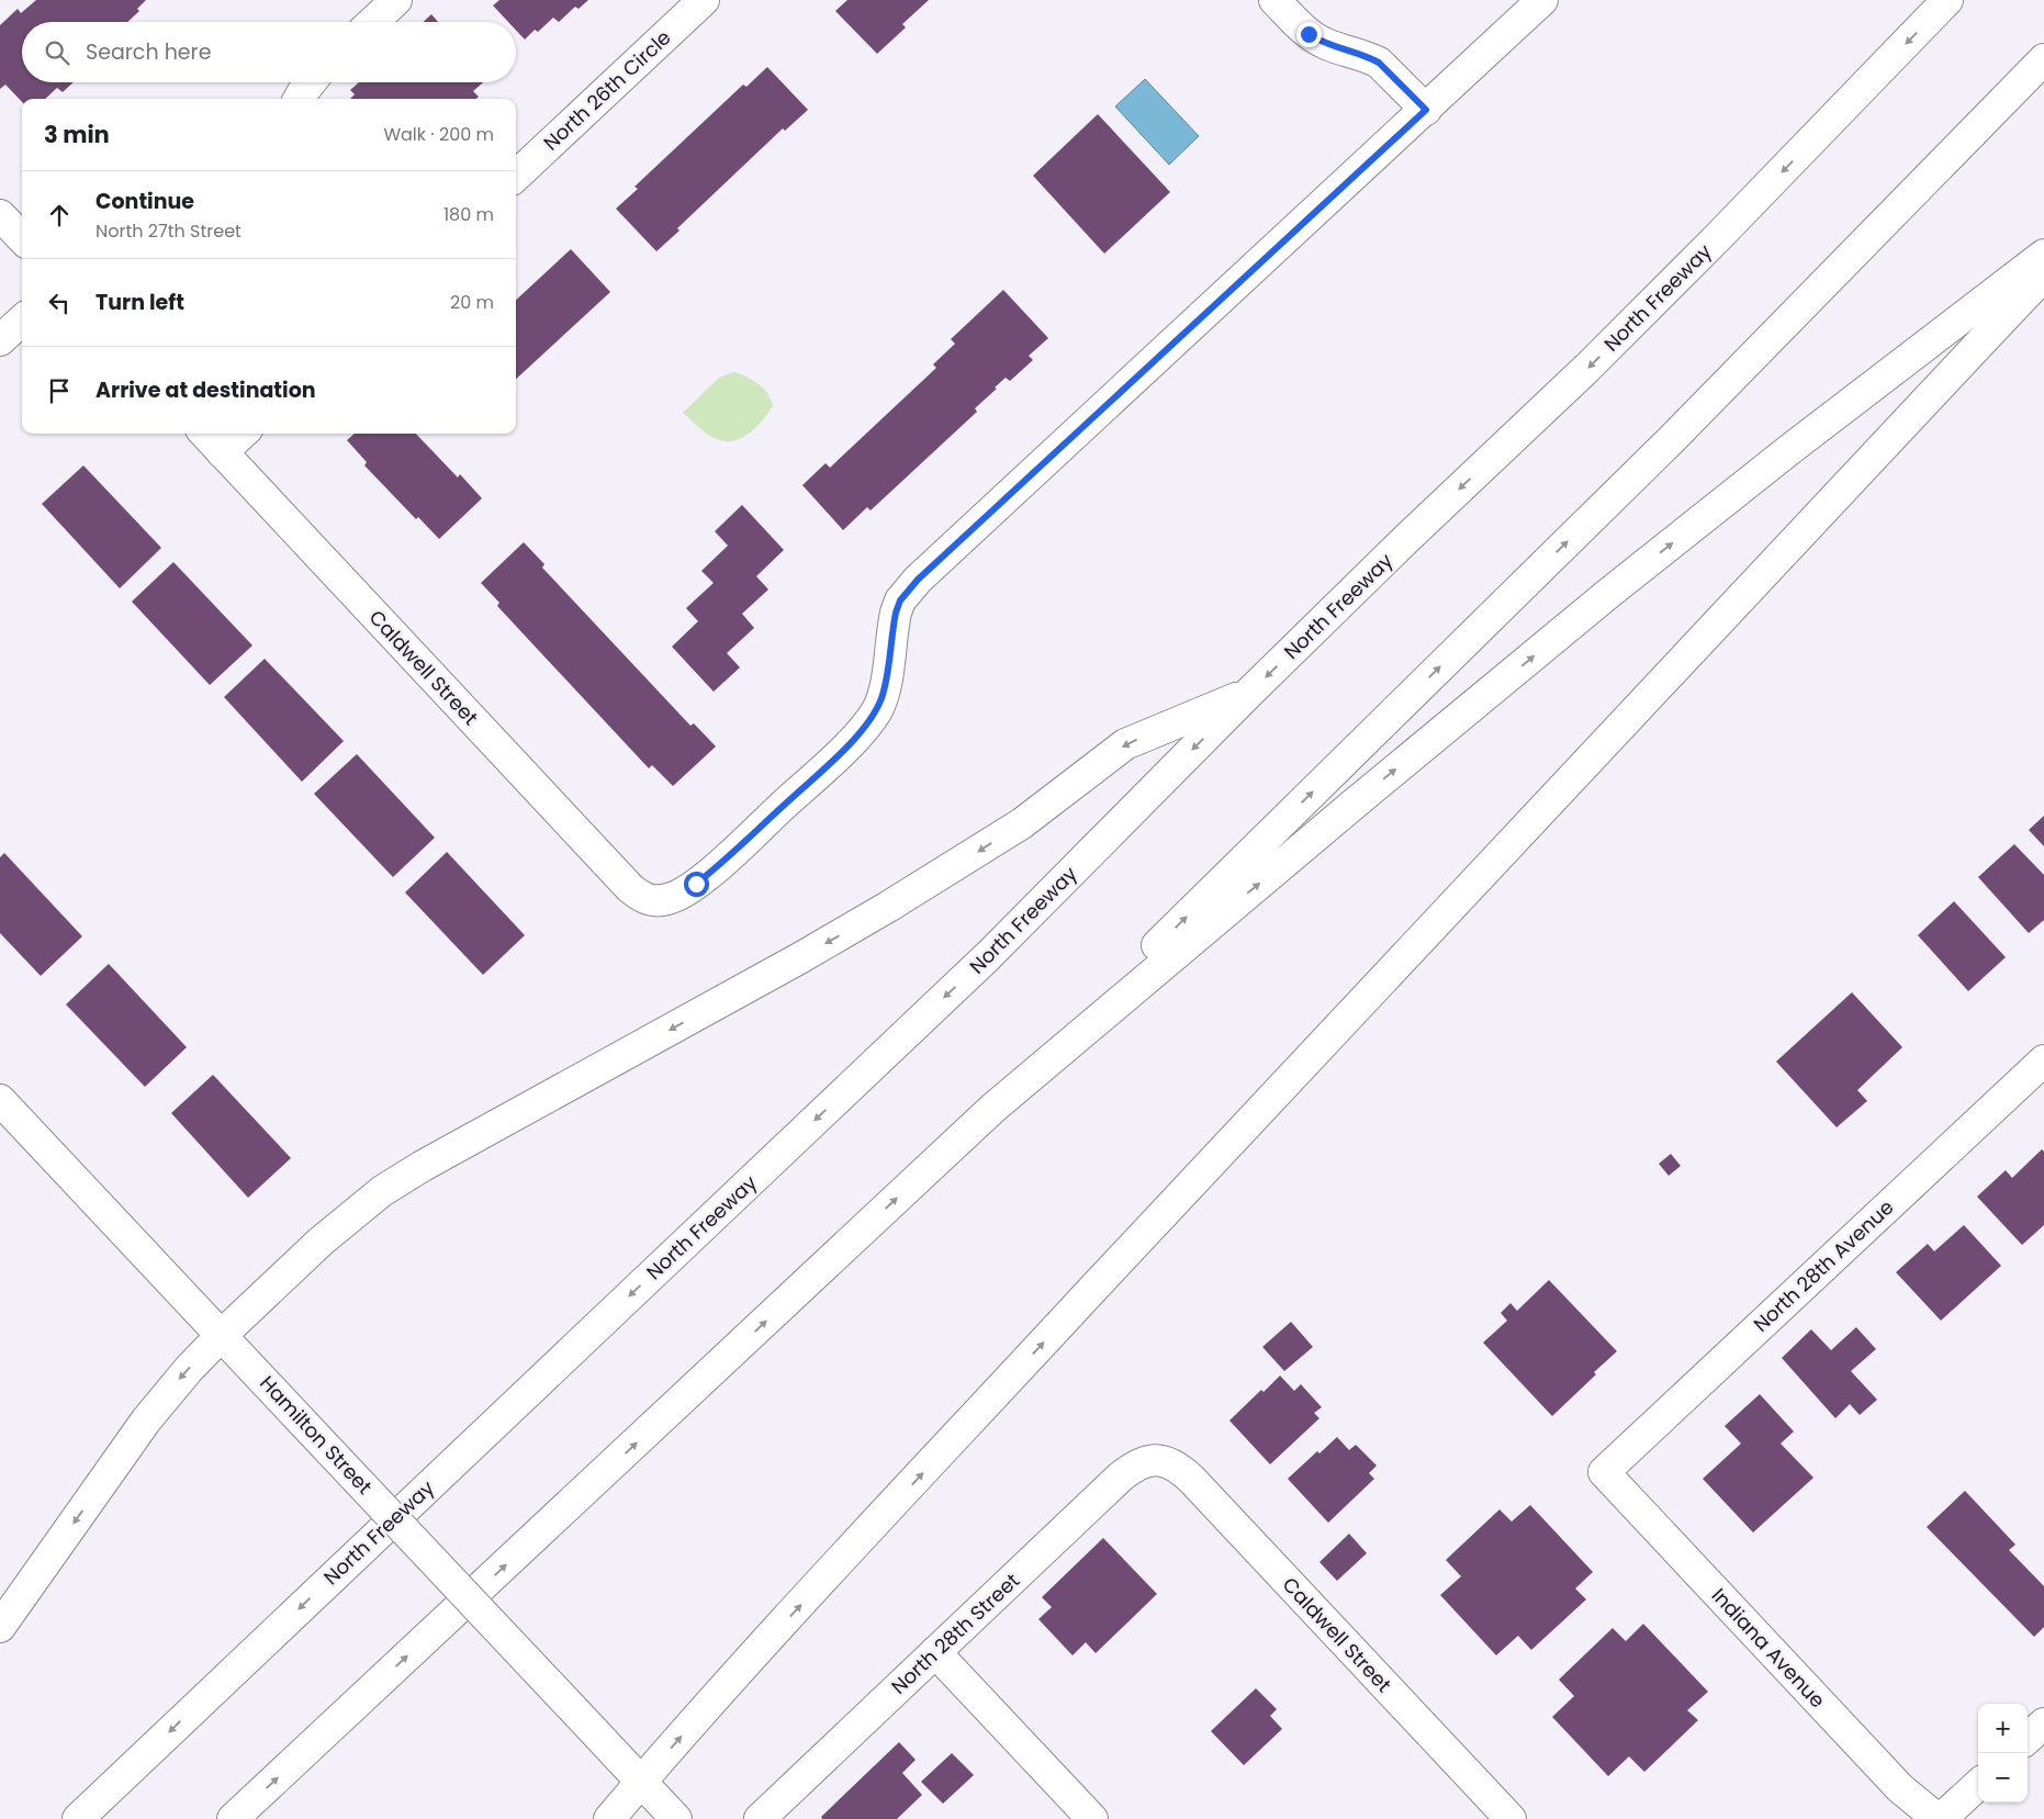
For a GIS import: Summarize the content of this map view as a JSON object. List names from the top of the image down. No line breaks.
{"streets":{"main road":["North 26th Circle","North Freeway","Caldwell Street","North 28th Avenue","Hamilton Street","North 28th Street","Indiana Avenue"]},"crossings":[["Caldwell Street","North 28th Street"],["North 28th Avenue","Indiana Avenue"]],"page":{"search":"Search here","heading":["3 min","Walk · 200 m"],"list":[["Continue","North 27th Street","180 m"],["Turn left","20 m"],"Arrive at destination"],"map_buttons":["+","−"]}}
